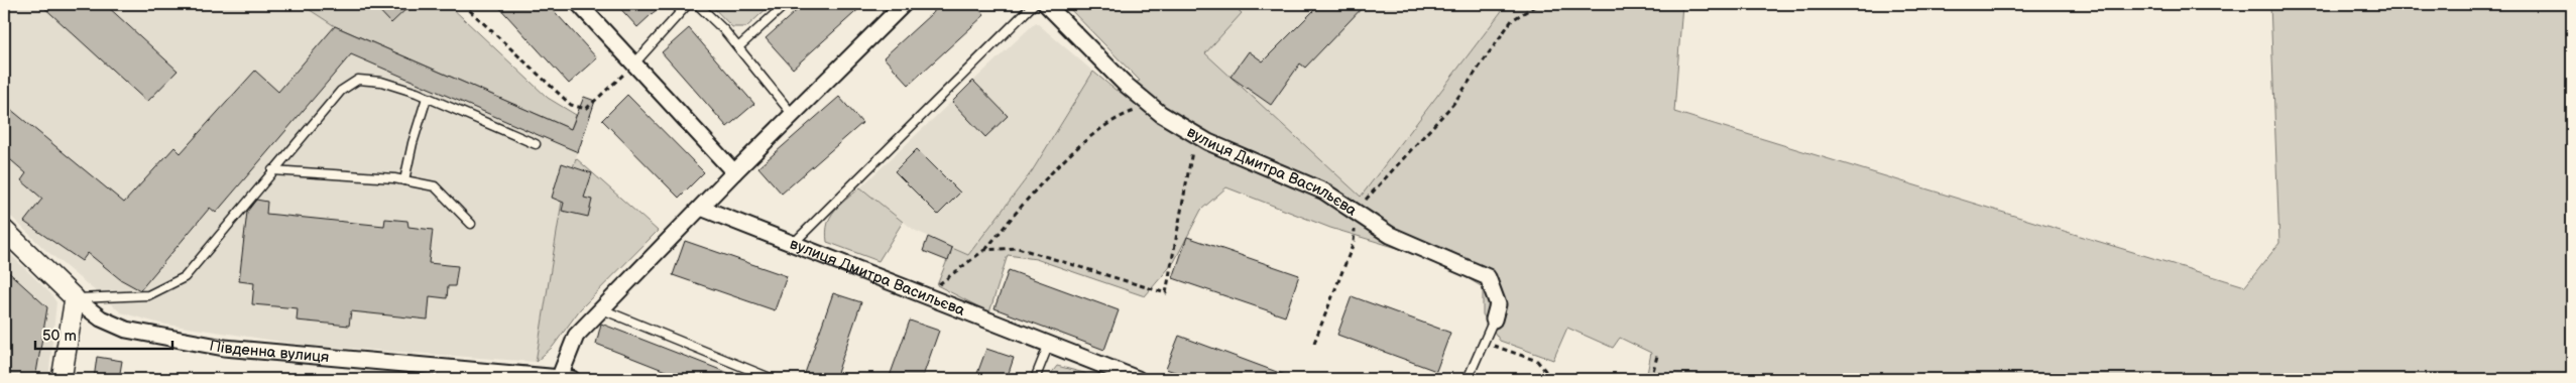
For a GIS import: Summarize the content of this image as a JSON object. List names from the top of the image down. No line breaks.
{"streets":{"street":["вулиця Дмитра Васильєва","Південна вулиця"]},"scale_bar":"50 m"}
